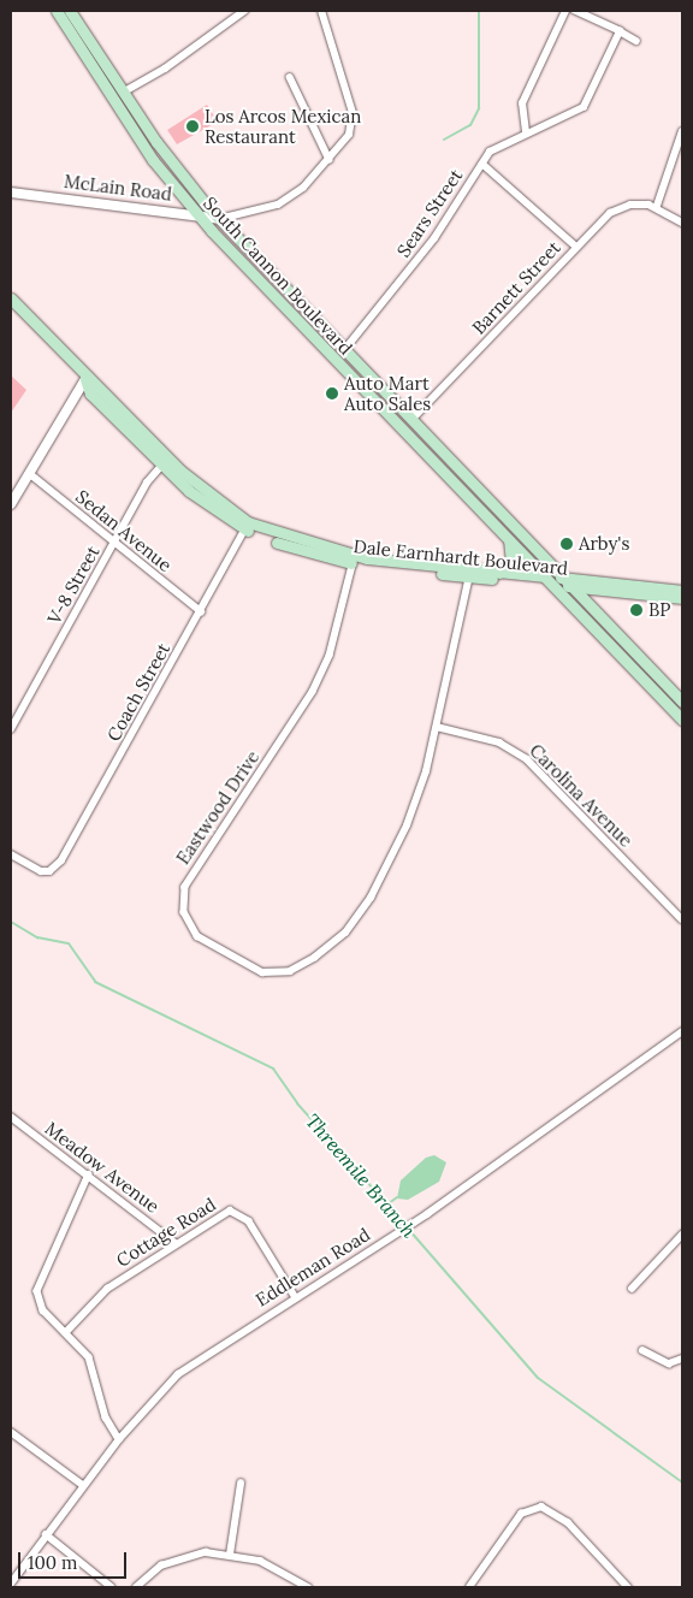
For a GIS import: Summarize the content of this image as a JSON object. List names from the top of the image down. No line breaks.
{"streets":{"main road":["South Cannon Boulevard","Dale Earnhardt Boulevard"],"street":["McLain Road","Sears Street","Barnett Street","Sedan Avenue","V-8 Street","Coach Street","Carolina Avenue","Eastwood Drive","Meadow Avenue","Cottage Road","Eddleman Road"]},"crossings":[["McLain Road","South Cannon Boulevard"],["Sears Street","South Cannon Boulevard"],["Sears Street","Barnett Street"],["South Cannon Boulevard","Barnett Street"],["South Cannon Boulevard","Dale Earnhardt Boulevard"],["Sedan Avenue","V-8 Street"],["Sedan Avenue","Coach Street"],["Dale Earnhardt Boulevard","V-8 Street"],["Dale Earnhardt Boulevard","Coach Street"],["Dale Earnhardt Boulevard","Eastwood Drive"],["Carolina Avenue","Eastwood Drive"],["Meadow Avenue","Cottage Road"],["Cottage Road","Eddleman Road"]],"water":["Threemile Branch"],"places":["Los Arcos Mexican Restaurant","Auto Mart Auto Sales","Arby's","BP"],"scale_bar":"100 m"}
